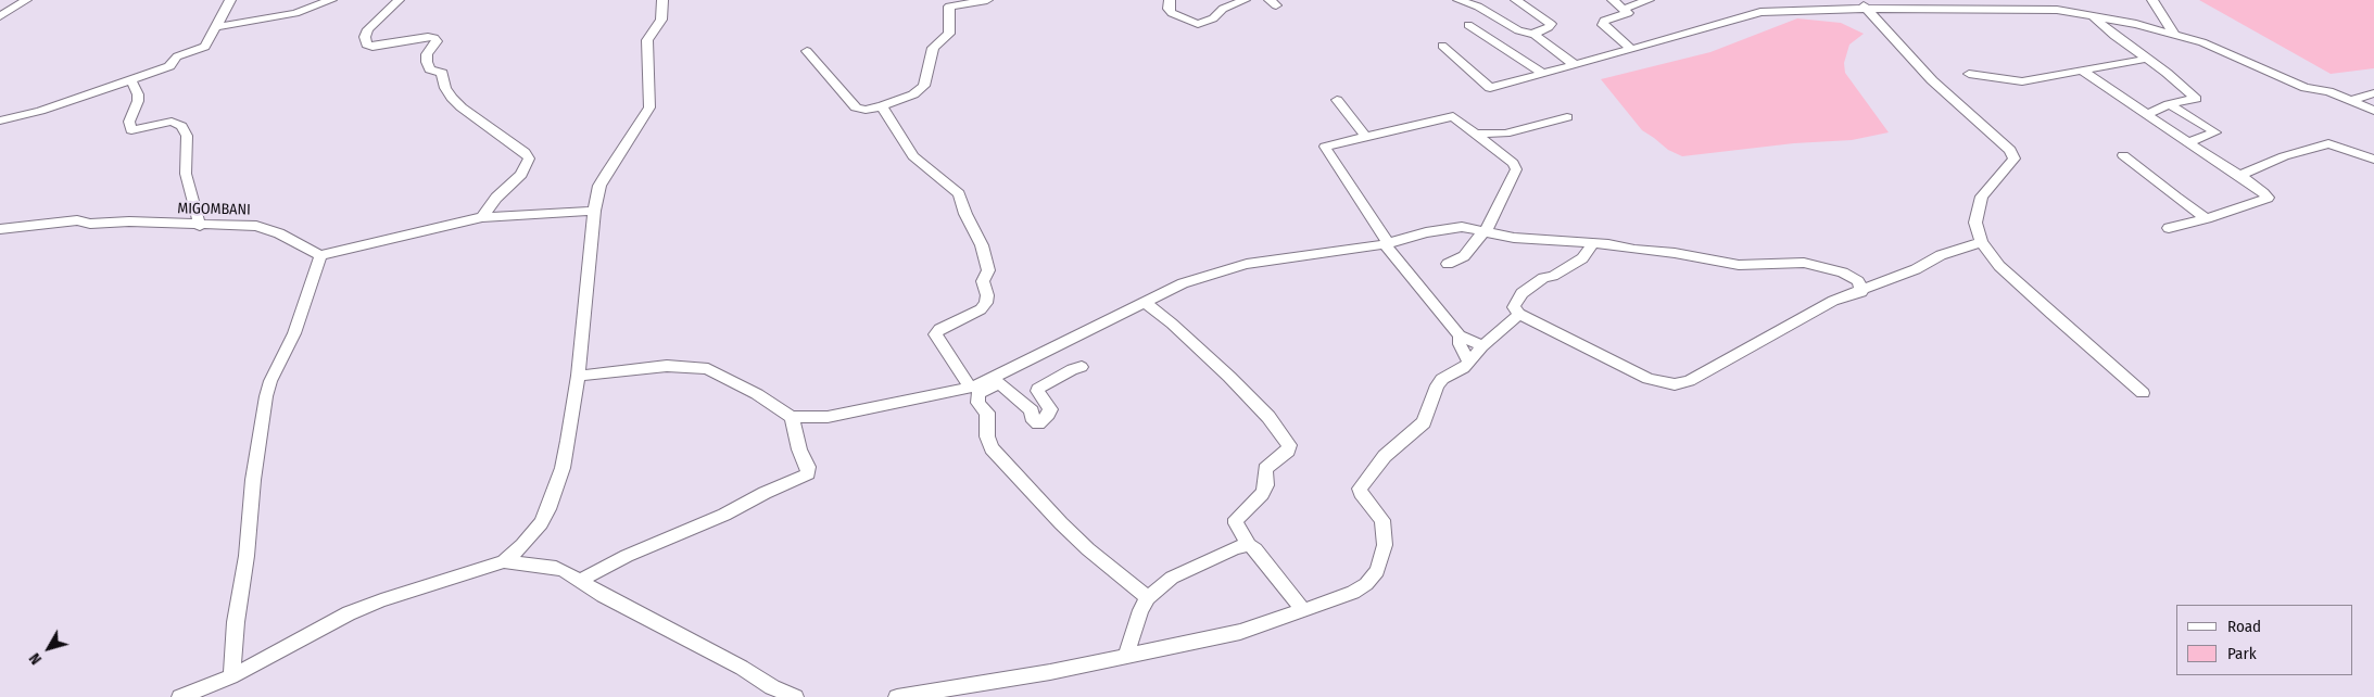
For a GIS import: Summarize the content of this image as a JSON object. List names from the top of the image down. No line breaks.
{"streets":{"street":["MIGOMBANI"]},"legend":["Road","Park"],"north":"bottom left"}
